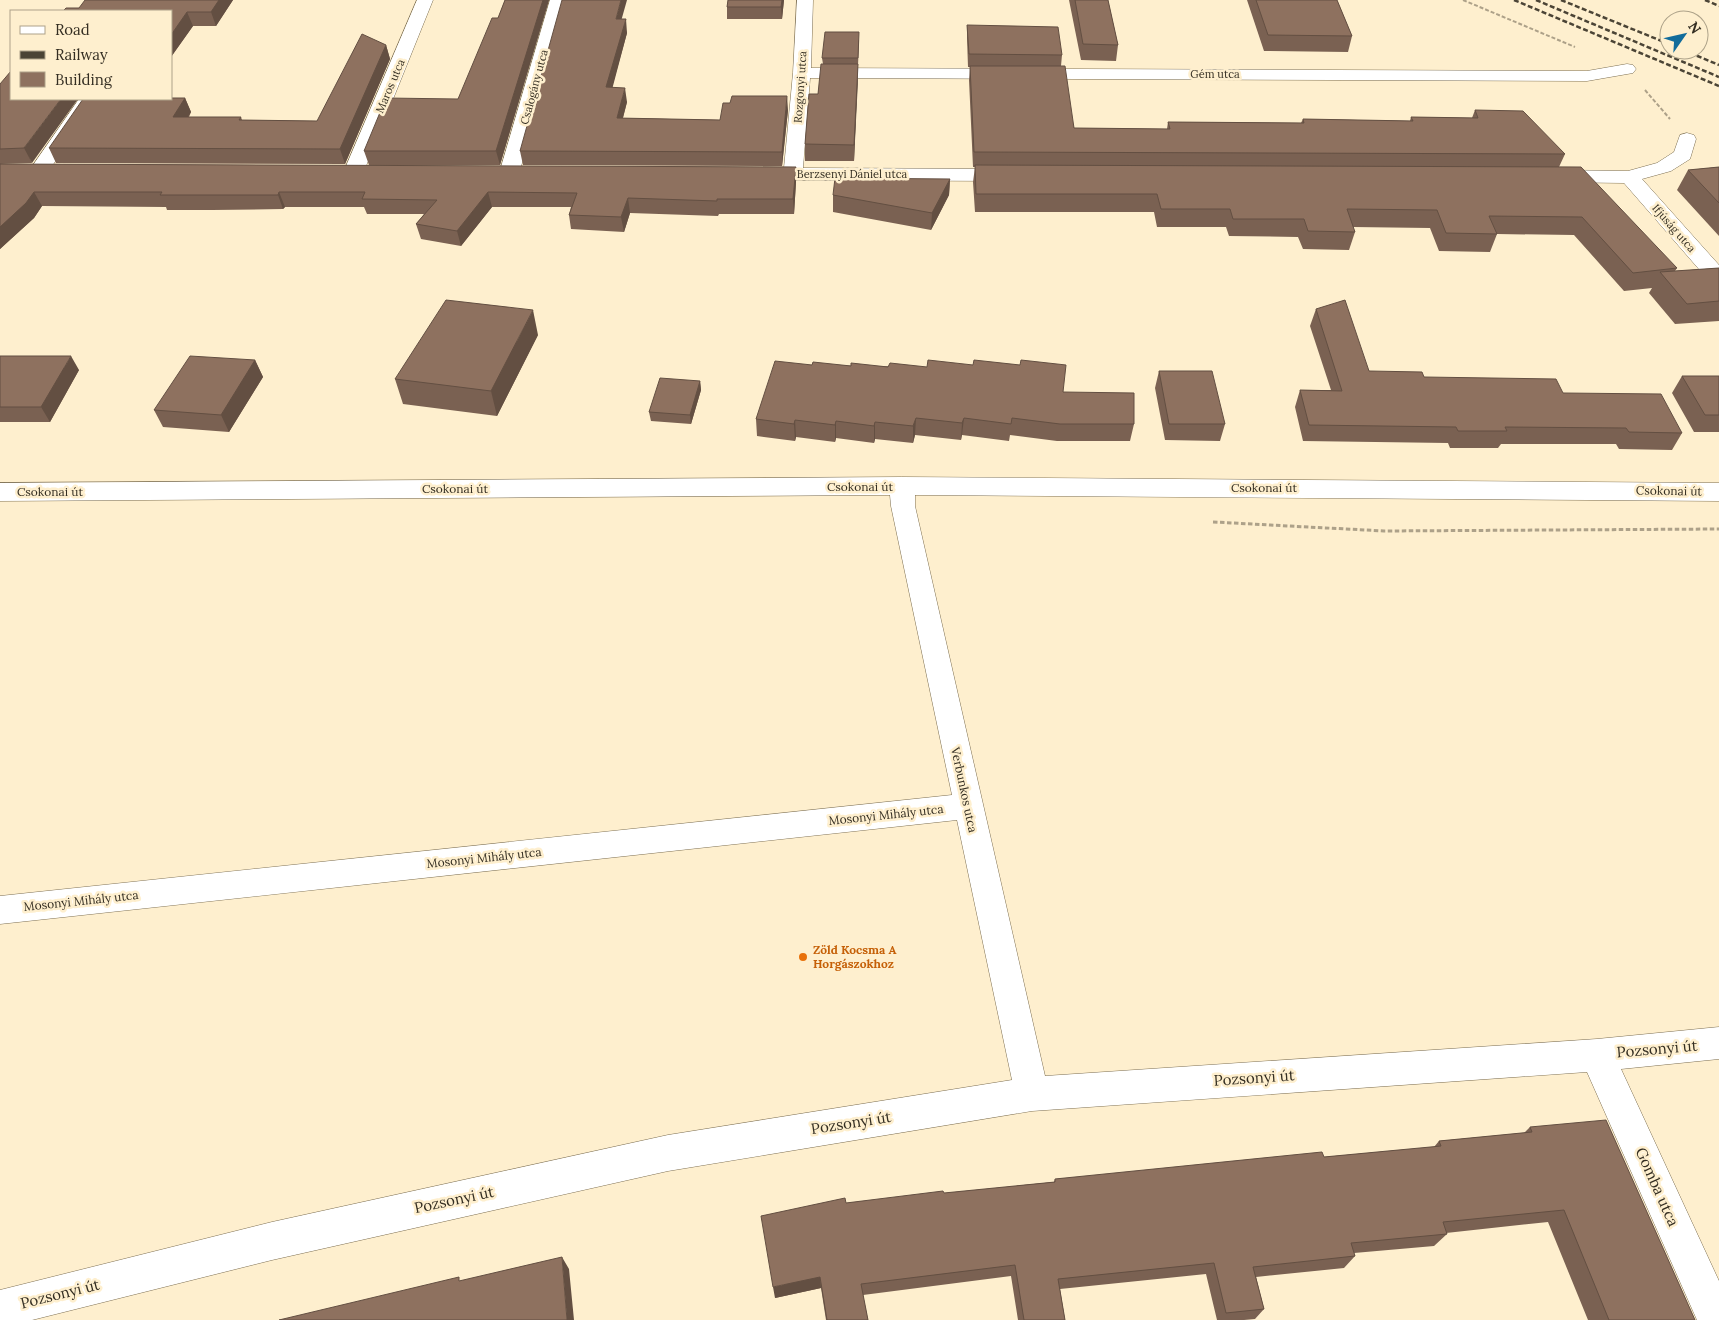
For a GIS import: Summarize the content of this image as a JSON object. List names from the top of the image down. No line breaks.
{"streets":{"street":["Gém utca","Maros utca","Csalogány utca","Rozgonyi utca","Berzsenyi Dániel utca","Ifjúság utca","Csokonai út","Verbunkos utca","Mosonyi Mihály utca","Pozsonyi út","Gomba utca"]},"crossings":[["Gém utca","Rozgonyi utca"],["Rozgonyi utca","Berzsenyi Dániel utca"],["Csokonai út","Verbunkos utca"],["Verbunkos utca","Mosonyi Mihály utca"],["Verbunkos utca","Pozsonyi út"],["Pozsonyi út","Gomba utca"]],"places":["Zöld Kocsma A Horgászokhoz"],"legend":["Road","Railway","Building"],"north":"top right"}
